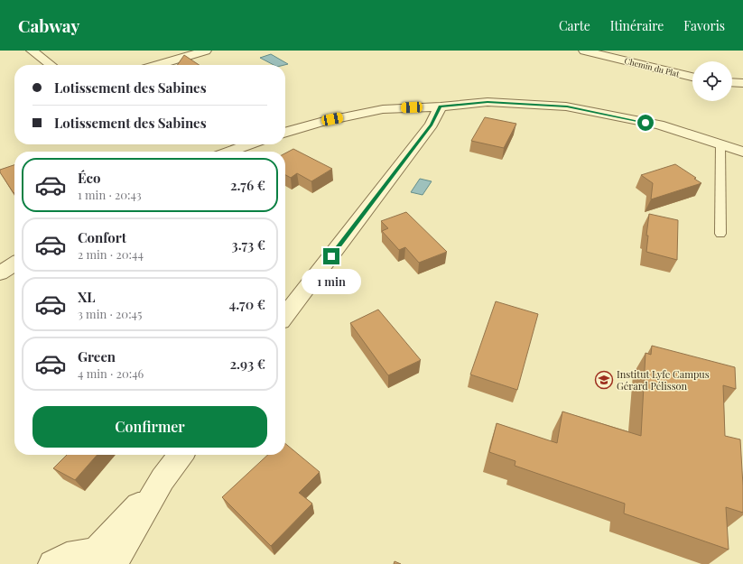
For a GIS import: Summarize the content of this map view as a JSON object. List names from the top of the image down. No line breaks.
{"streets":{"street":["Chemin du Plat"]},"places":{"school or university":["Institut Lyfe Campus Gérard Pélisson"]},"page":{"header":"Cabway","nav":["Carte","Itinéraire","Favoris"],"banner":["Lotissement des Sabines","Lotissement des Sabines"],"list":[{"name":"Éco","note":"1 min · 20:43","value":"2.76 €"},{"name":"Confort","note":"2 min · 20:44","value":"3.73 €"},{"name":"XL","note":"3 min · 20:45","value":"4.70 €"},{"name":"Green","note":"4 min · 20:46","value":"2.93 €"}],"bubble":"1 min","buttons":"Confirmer"}}
